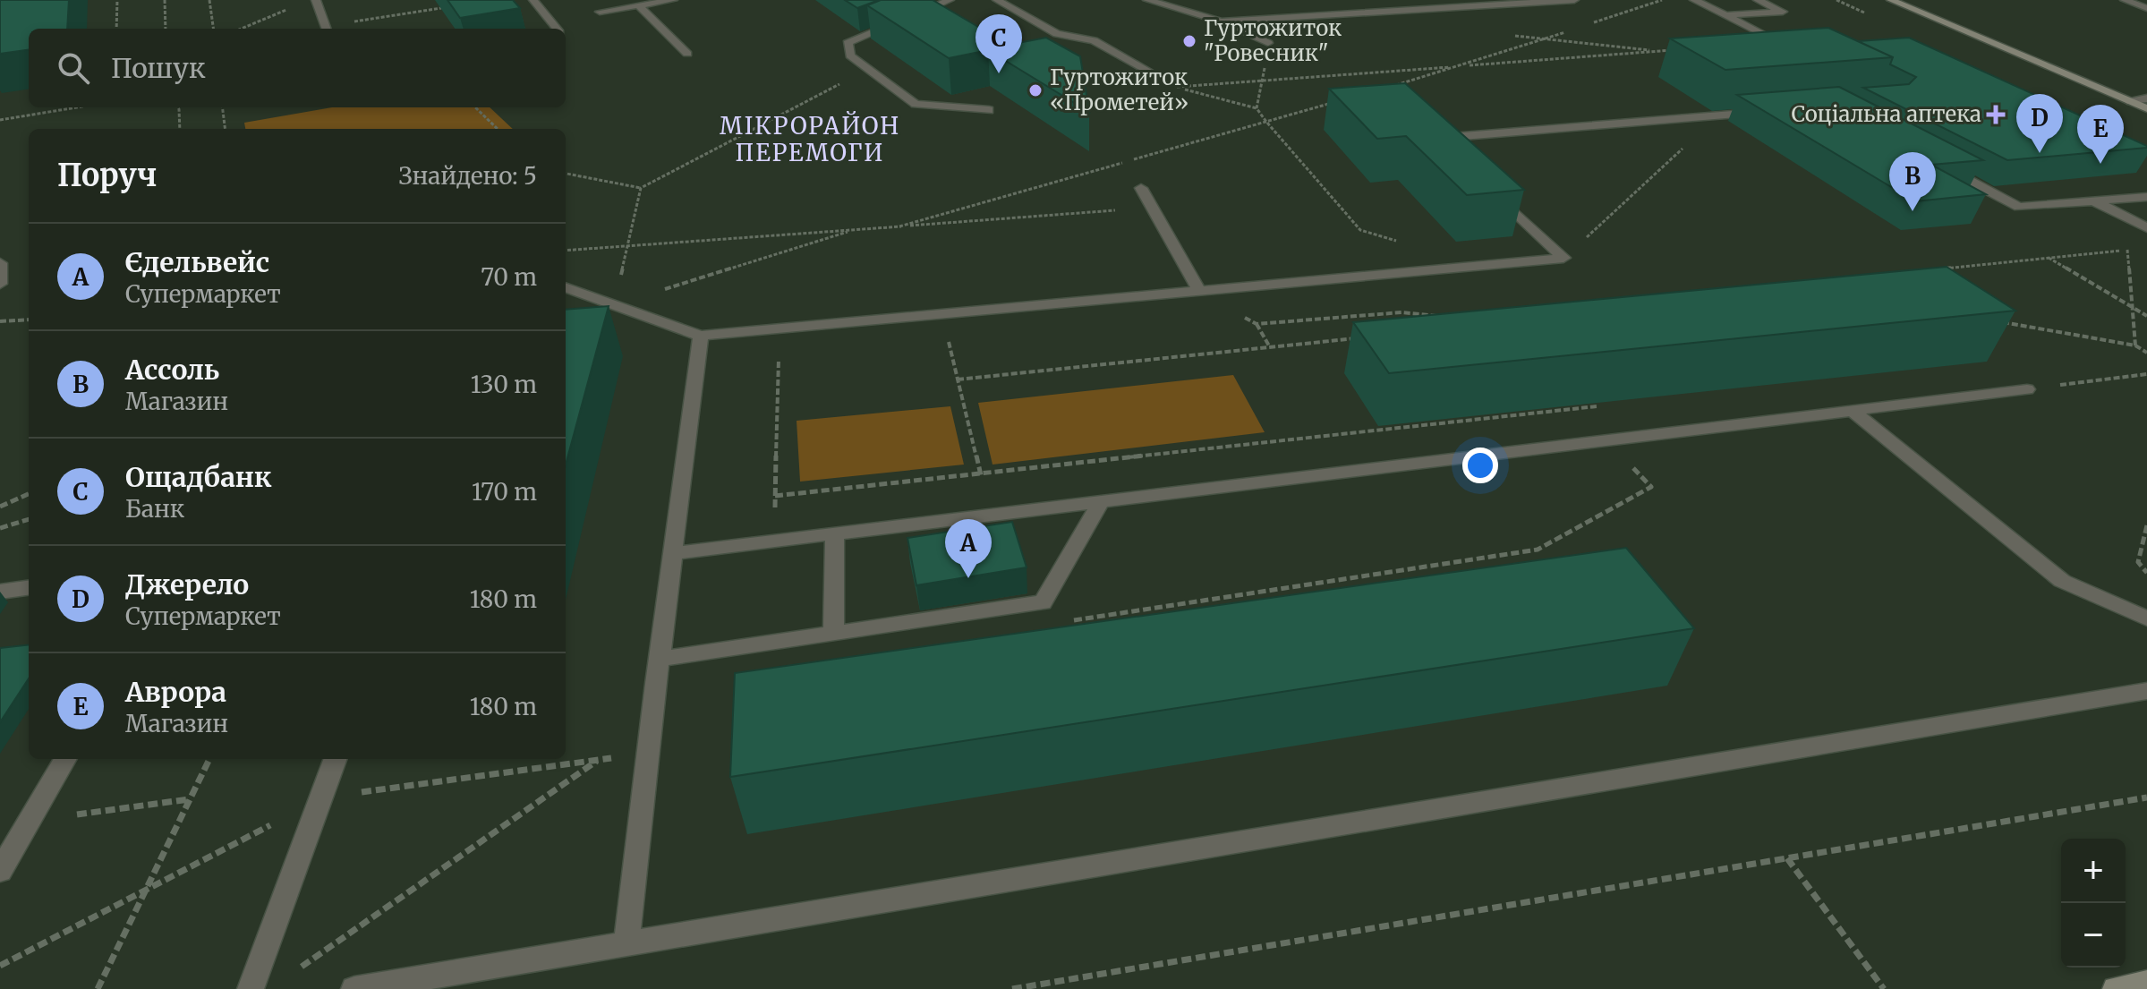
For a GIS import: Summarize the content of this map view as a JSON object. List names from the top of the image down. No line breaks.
{"districts":["МІКРОРАЙОН ПЕРЕМОГИ"],"places":{"other":["Гуртожиток \"Ровесник\"","Гуртожиток «Прометей»"],"health":["Соціальна аптека"]},"page":{"pins":["C","D","E","B","A"],"search":"Пошук","heading":["Поруч","Знайдено: 5"],"list":[{"mark":"A","name":"Єдельвейс","note":"Супермаркет","value":"70 m"},{"mark":"B","name":"Ассоль","note":"Магазин","value":"130 m"},{"mark":"C","name":"Ощадбанк","note":"Банк","value":"170 m"},{"mark":"D","name":"Джерело","note":"Супермаркет","value":"180 m"},{"mark":"E","name":"Аврора","note":"Магазин","value":"180 m"}],"map_buttons":["+","−"]}}
